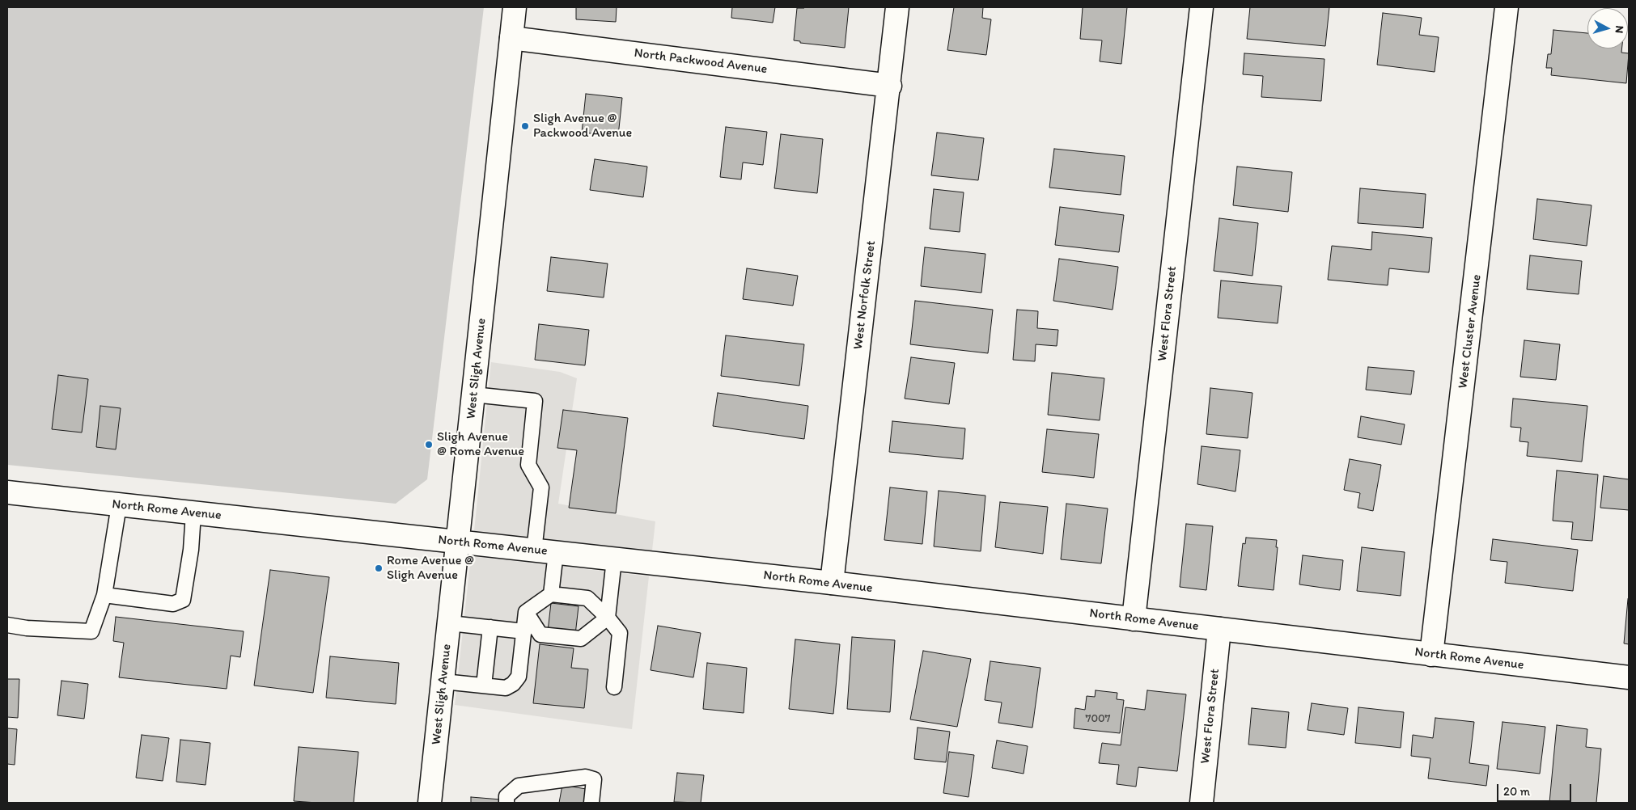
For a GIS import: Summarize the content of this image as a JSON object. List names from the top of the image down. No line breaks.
{"streets":{"street":["North Packwood Avenue","West Norfolk Street","West Flora Street","West Cluster Avenue","West Sligh Avenue","North Rome Avenue"]},"crossings":[["North Packwood Avenue","West Norfolk Street"],["North Packwood Avenue","West Sligh Avenue"],["West Norfolk Street","North Rome Avenue"],["West Flora Street","North Rome Avenue"],["West Cluster Avenue","North Rome Avenue"],["West Sligh Avenue","North Rome Avenue"]],"places":["Sligh Avenue @ Packwood Avenue","Sligh Avenue @ Rome Avenue","Rome Avenue @ Sligh Avenue"],"house_numbers":["7007"],"scale_bar":"20 m","north":"right"}
